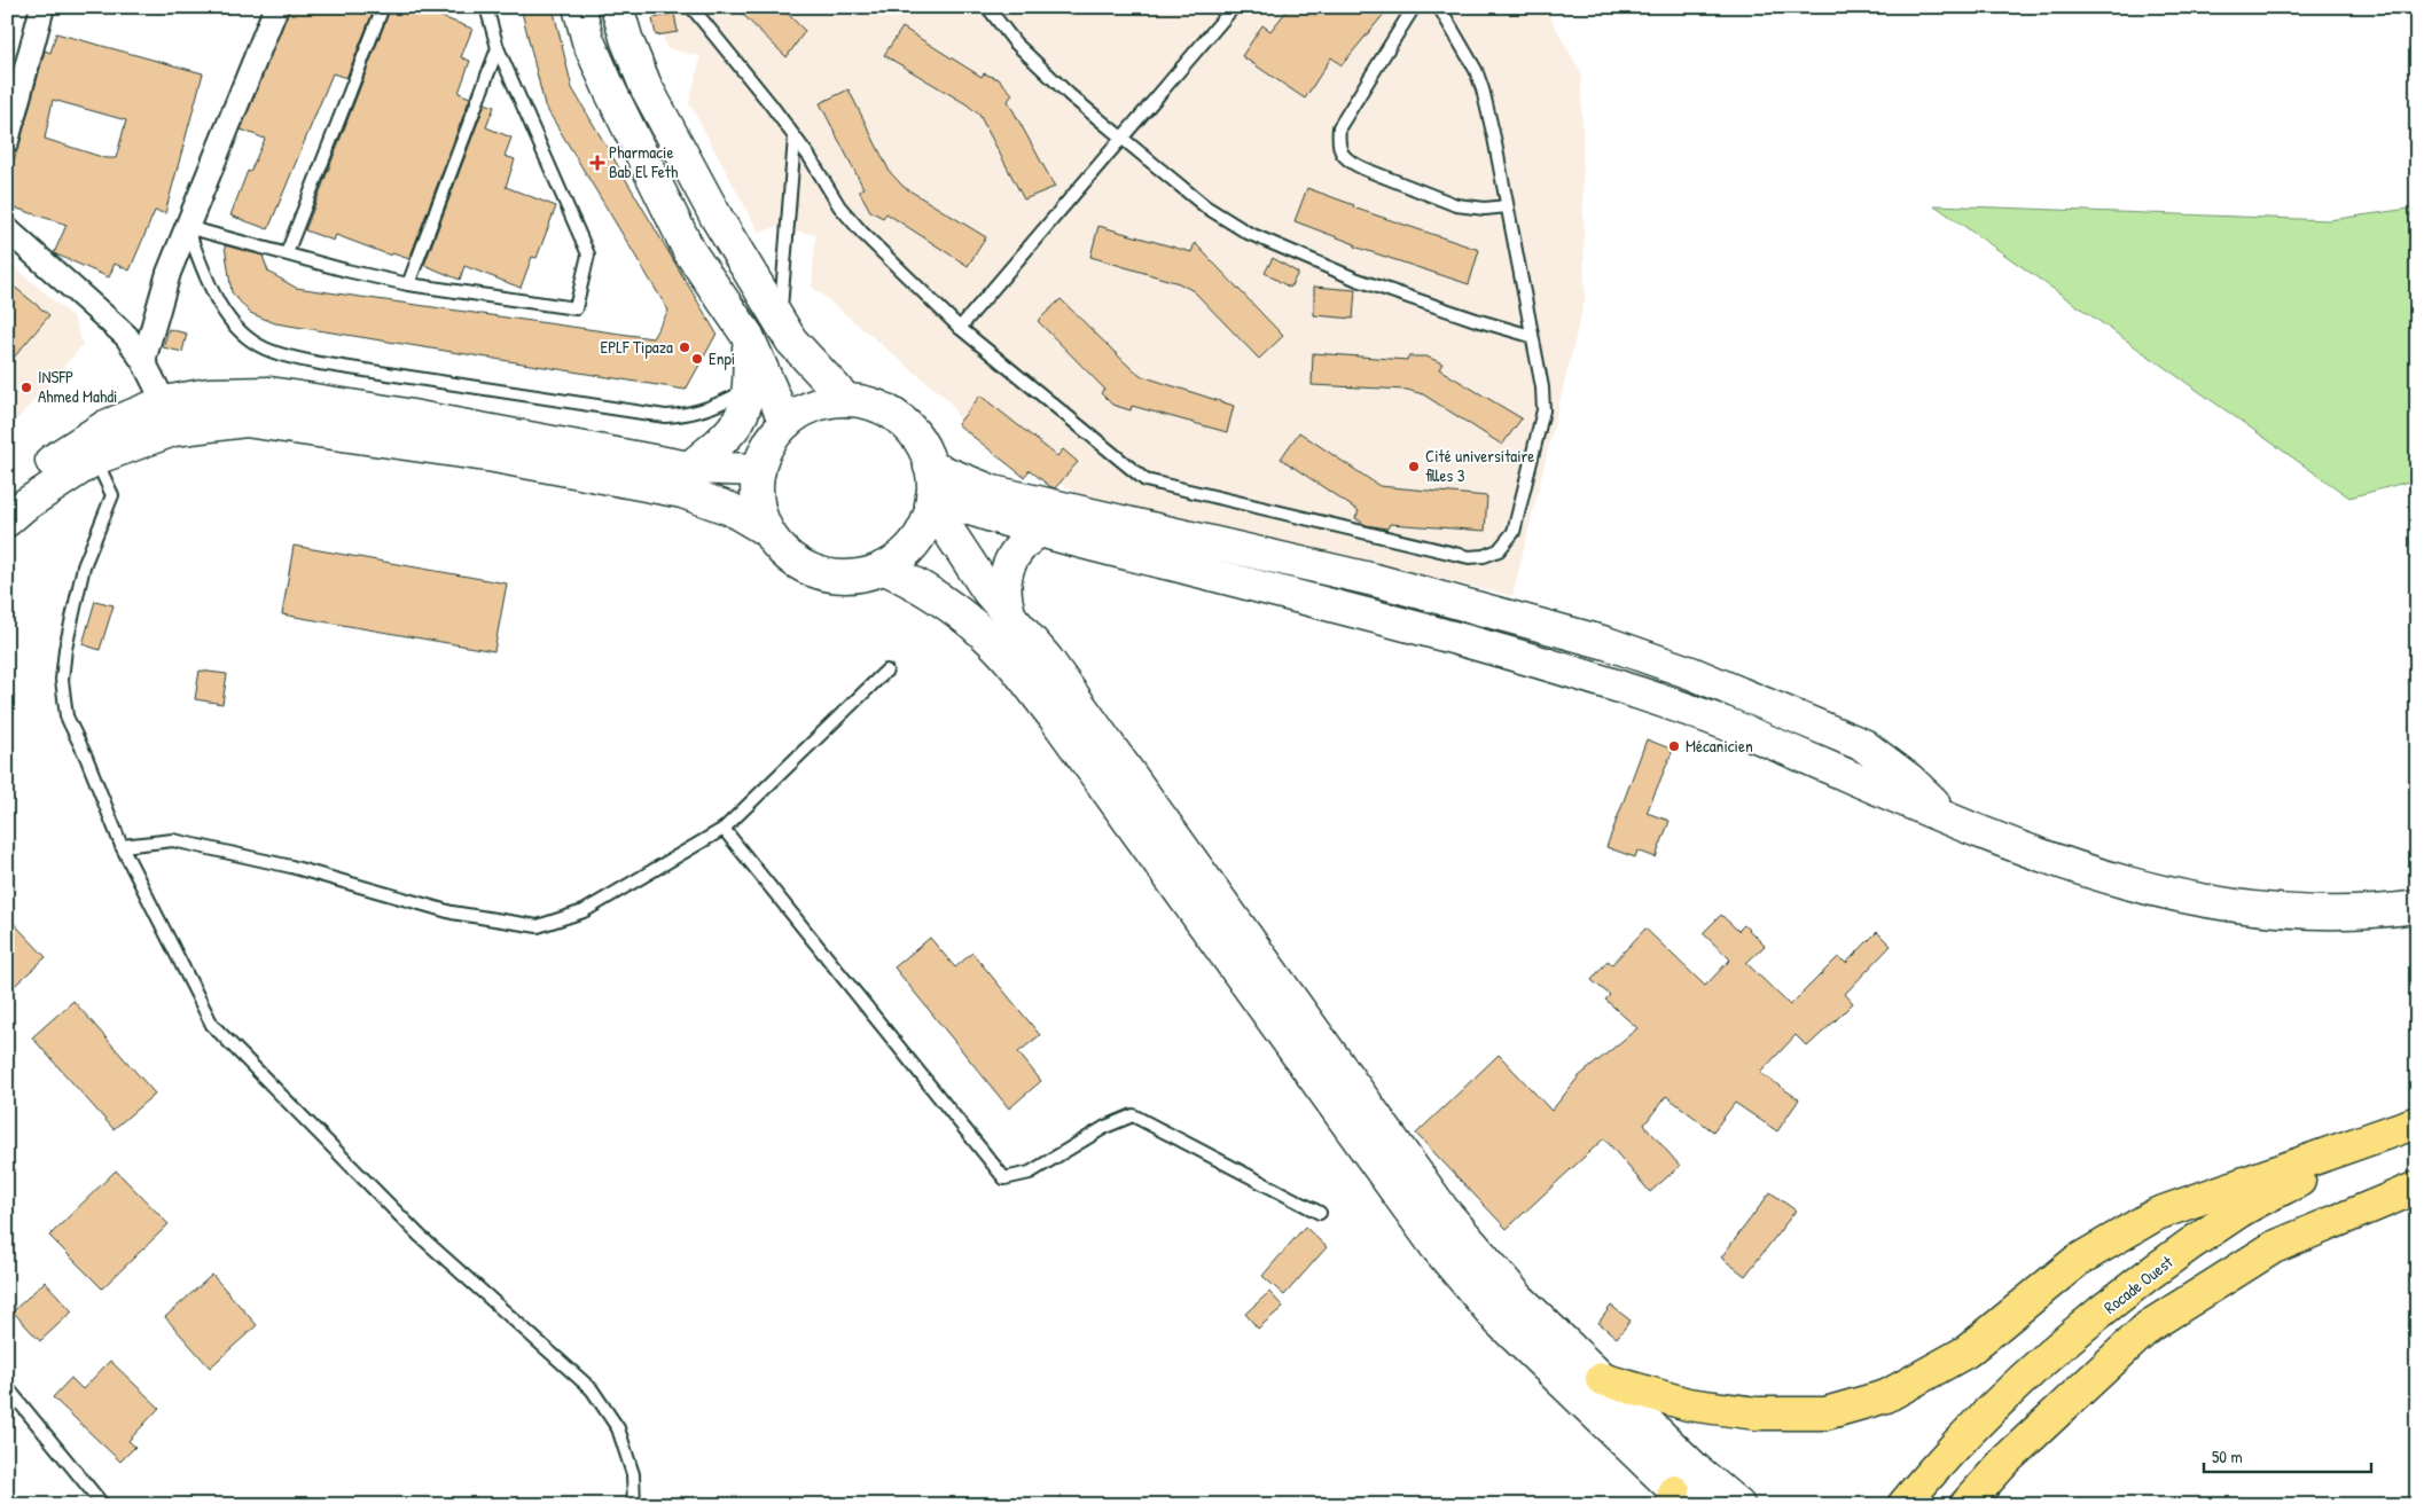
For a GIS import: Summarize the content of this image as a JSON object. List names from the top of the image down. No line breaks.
{"streets":{"highway":["Rocade Ouest"]},"places":{"health":["Pharmacie Bab El Feth"],"other":["EPLF Tipaza","Enpi","INSFP Ahmed Mahdi","Cité universitaire filles 3","Mécanicien"]},"scale_bar":"50 m"}
